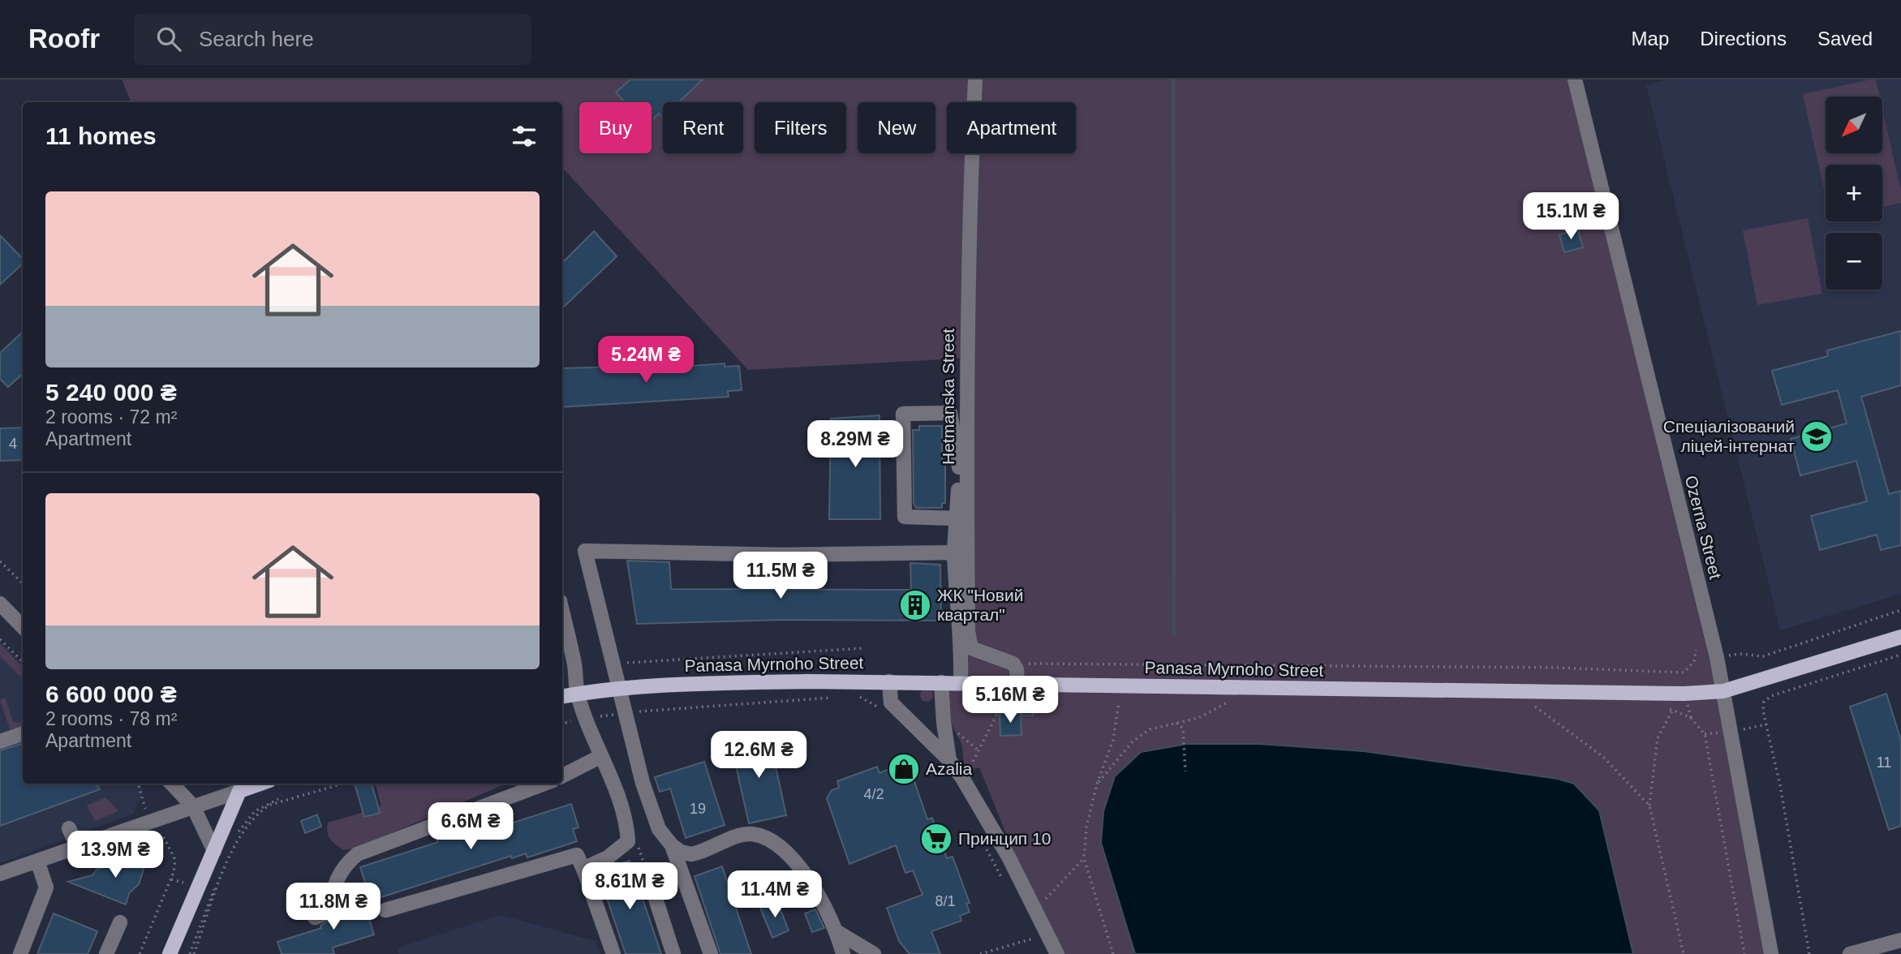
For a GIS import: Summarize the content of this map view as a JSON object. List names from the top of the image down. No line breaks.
{"streets":{"main road":["Panasa Myrnoho Street"],"street":["Hetmanska Street","Ozerna Street"]},"crossings":[["Ozerna Street","Panasa Myrnoho Street"]],"places":{"school or university":["Спеціалізований ліцей-інтернат"],"building":["ЖК \"Новий квартал\""],"shop":["Azalia"],"supermarket":["Принцип 10"]},"house_numbers":["4","11","4/2","19","8/1"],"north":"bottom left","page":{"header":"Roofr","search":"Search here","nav":["Map","Directions","Saved"],"map_buttons":["+","−"],"chip":["Buy","Rent","Filters","New","Apartment"],"heading":"11 homes","list":[{"name":"5 240 000 ₴","note":"2 rooms · 72 m² · Apartment"},{"name":"6 600 000 ₴","note":"2 rooms · 78 m² · Apartment"}],"price":["15.1M ₴","5.24M ₴","8.29M ₴","11.5M ₴","5.16M ₴","12.6M ₴","6.6M ₴","13.9M ₴","8.61M ₴","11.4M ₴","11.8M ₴"]}}
